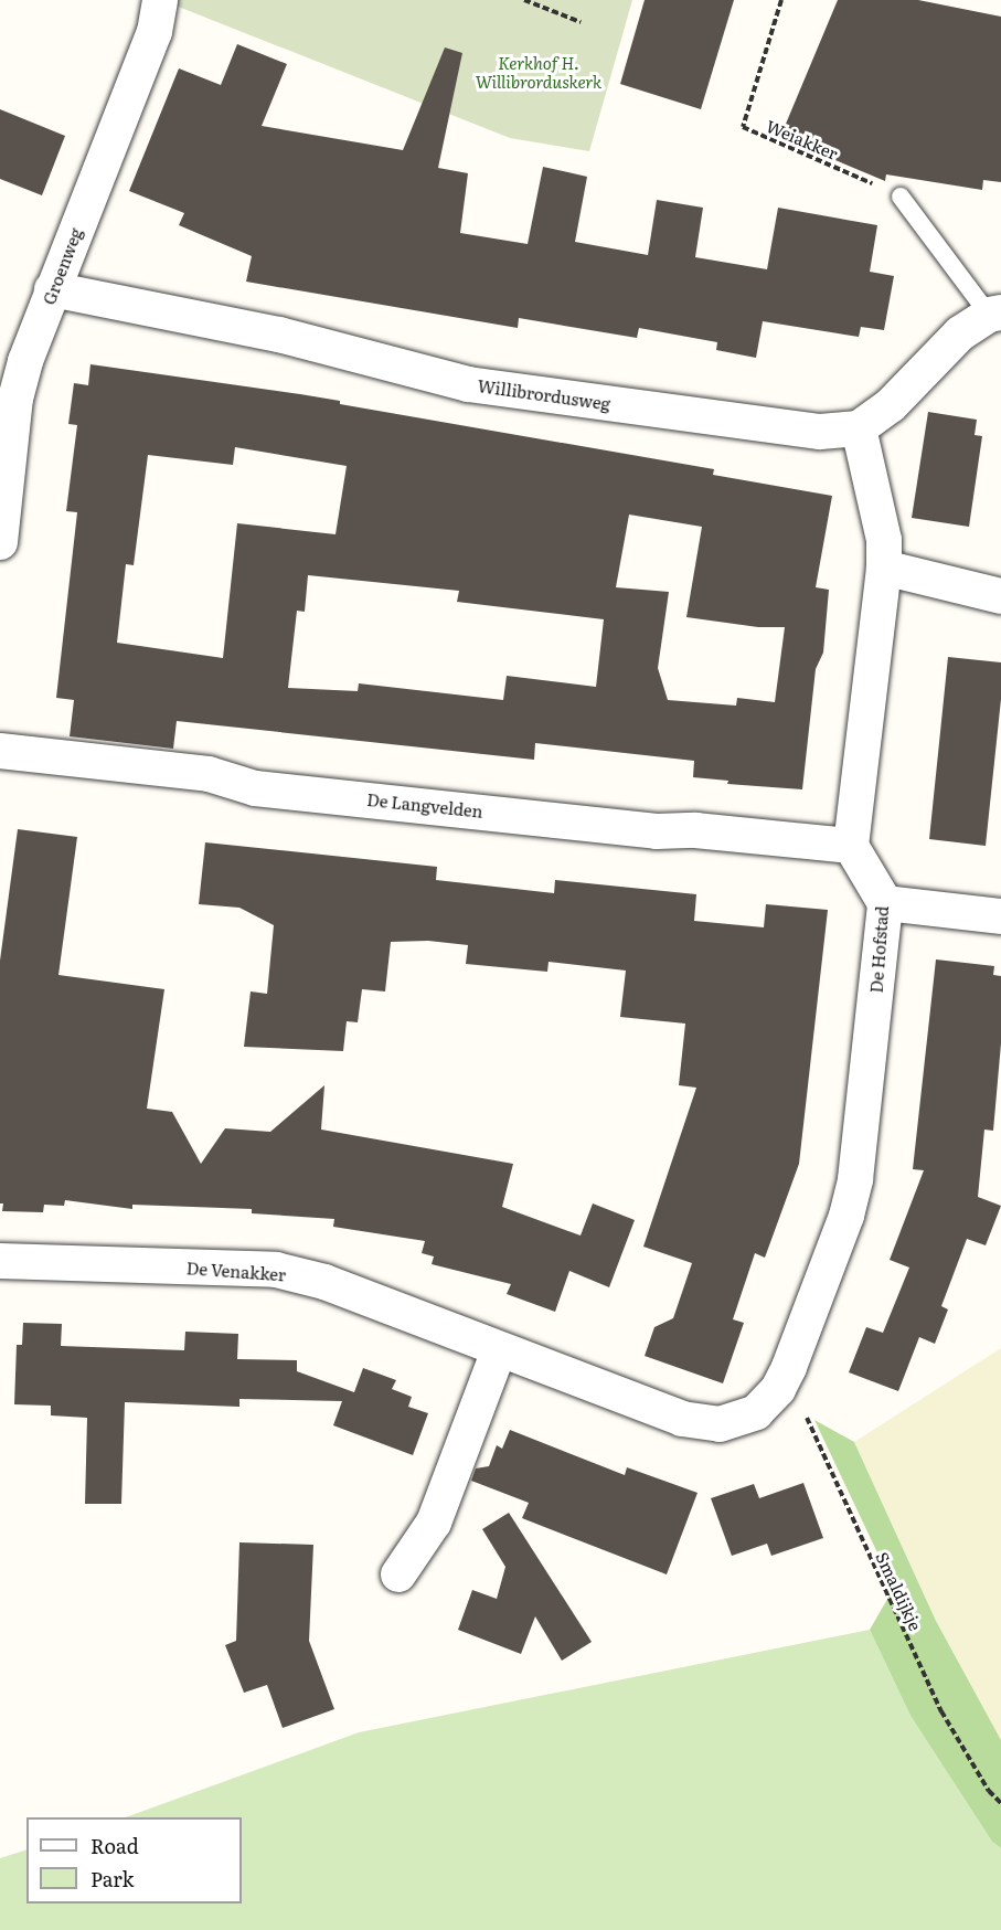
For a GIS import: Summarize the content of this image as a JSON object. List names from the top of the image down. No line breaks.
{"streets":{"street":["Groenweg","Willibrordusweg","De Langvelden","De Hofstad","De Venakker"],"path":["Weiakker","Smaldijkje"]},"crossings":[["Groenweg","Willibrordusweg"],["De Langvelden","De Hofstad"],["De Hofstad","De Venakker"],["De Hofstad","Smaldijkje"],["De Venakker","Smaldijkje"]],"parks":["Kerkhof H. Willibrorduskerk"],"legend":["Road","Park"]}
